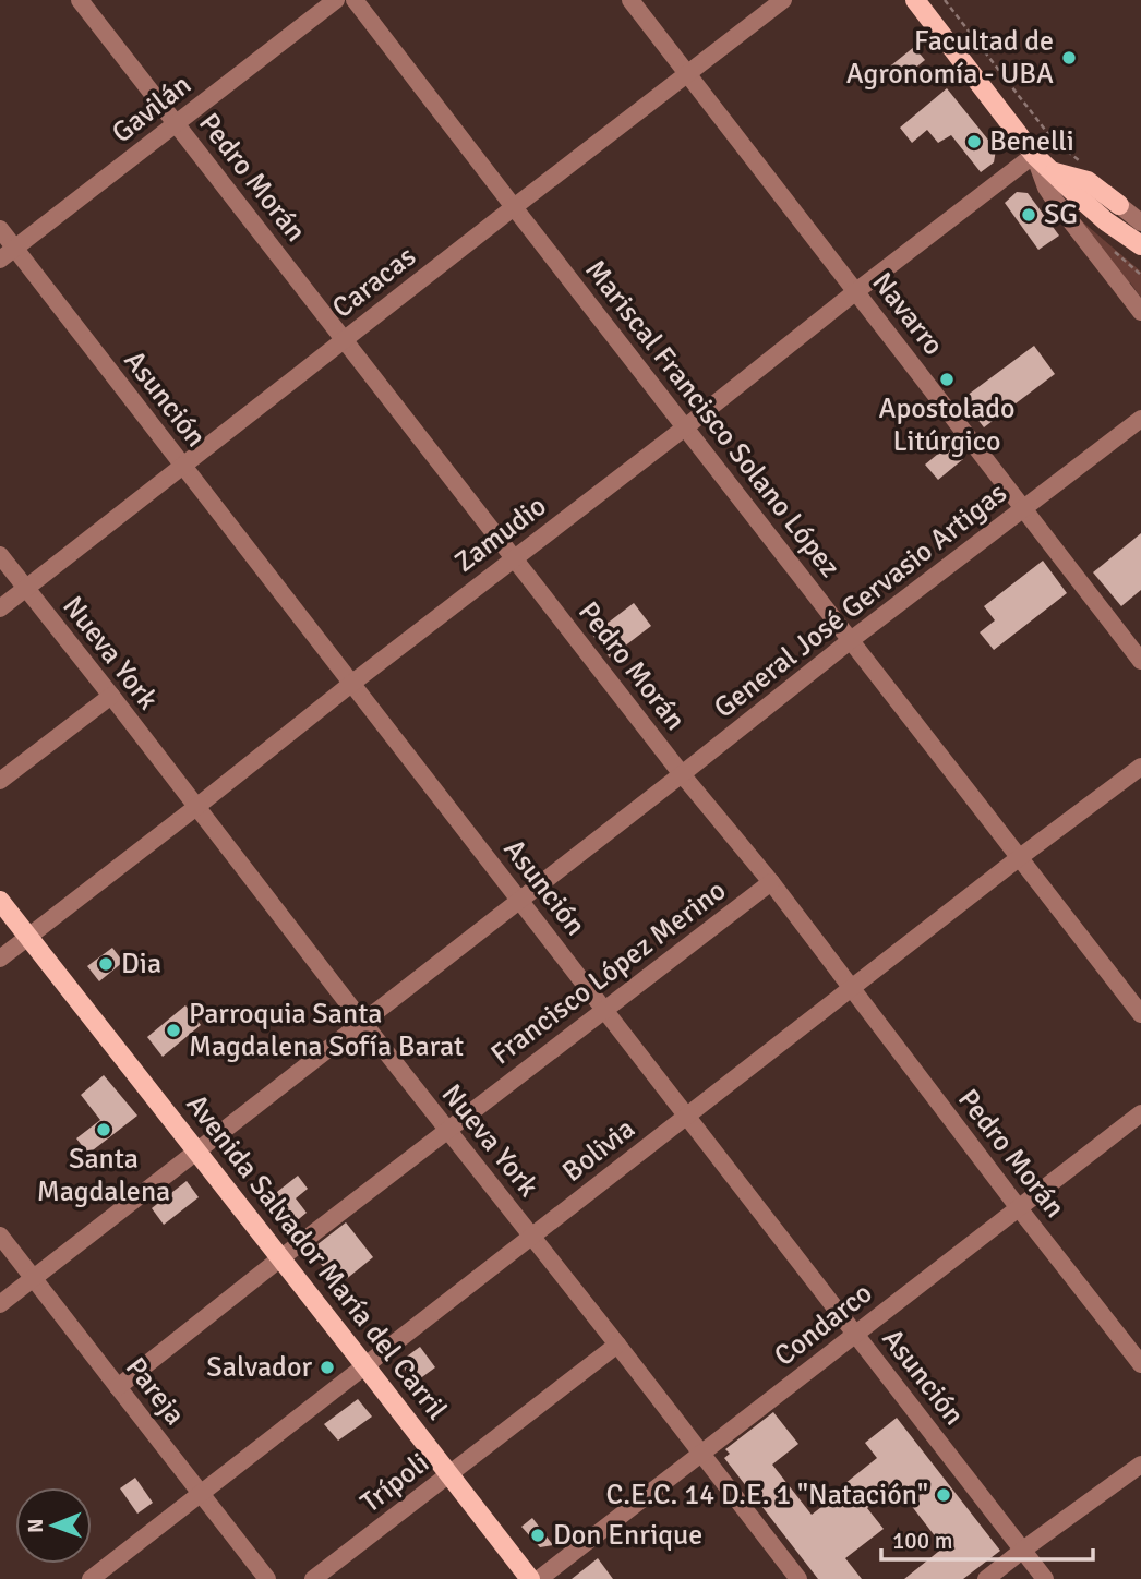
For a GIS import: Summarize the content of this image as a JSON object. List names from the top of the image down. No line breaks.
{"streets":{"main road":["Avenida Salvador María del Carril"],"street":["Gavilán","Pedro Morán","Caracas","Navarro","Asunción","Mariscal Francisco Solano López","Zamudio","General José Gervasio Artigas","Nueva York","Francisco López Merino","Bolivia","Condarco","Pareja","Trípoli"]},"crossings":[["Gavilán","Pedro Morán"],["Gavilán","Asunción"],["Pedro Morán","Caracas"],["Pedro Morán","Zamudio"],["Pedro Morán","General José Gervasio Artigas"],["Pedro Morán","Francisco López Merino"],["Pedro Morán","Bolivia"],["Pedro Morán","Condarco"],["Caracas","Navarro"],["Caracas","Asunción"],["Caracas","Mariscal Francisco Solano López"],["Caracas","Nueva York"],["Navarro","Zamudio"],["Navarro","General José Gervasio Artigas"],["Asunción","Zamudio"],["Asunción","General José Gervasio Artigas"],["Asunción","Francisco López Merino"],["Asunción","Bolivia"],["Asunción","Condarco"],["Mariscal Francisco Solano López","Zamudio"],["Mariscal Francisco Solano López","General José Gervasio Artigas"],["Mariscal Francisco Solano López","Bolivia"],["Zamudio","Nueva York"],["Zamudio","Avenida Salvador María del Carril"],["General José Gervasio Artigas","Nueva York"],["General José Gervasio Artigas","Avenida Salvador María del Carril"],["General José Gervasio Artigas","Pareja"],["Nueva York","Francisco López Merino"],["Nueva York","Bolivia"],["Nueva York","Condarco"],["Nueva York","Trípoli"],["Francisco López Merino","Avenida Salvador María del Carril"],["Francisco López Merino","Pareja"],["Bolivia","Avenida Salvador María del Carril"],["Bolivia","Pareja"],["Avenida Salvador María del Carril","Trípoli"]],"places":["Facultad de Agronomía - UBA","Benelli","SG","Apostolado Litúrgico","Dia","Parroquia Santa Magdalena Sofía Barat","Santa Magdalena","Salvador","C.E.C. 14 D.E. 1 \"Natación\"","Don Enrique"],"scale_bar":"100 m","north":"left"}
